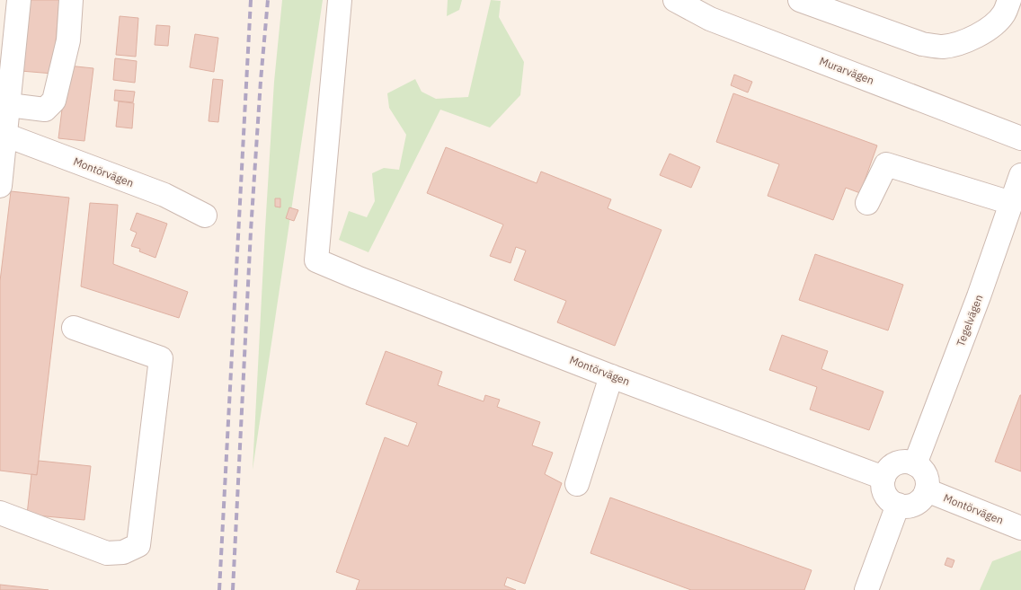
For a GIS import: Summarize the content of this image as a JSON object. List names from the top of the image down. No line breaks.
{"streets":{"street":["Murarvägen","Montörvägen","Tegelvägen"]},"crossings":[["Montörvägen","Tegelvägen"]]}
